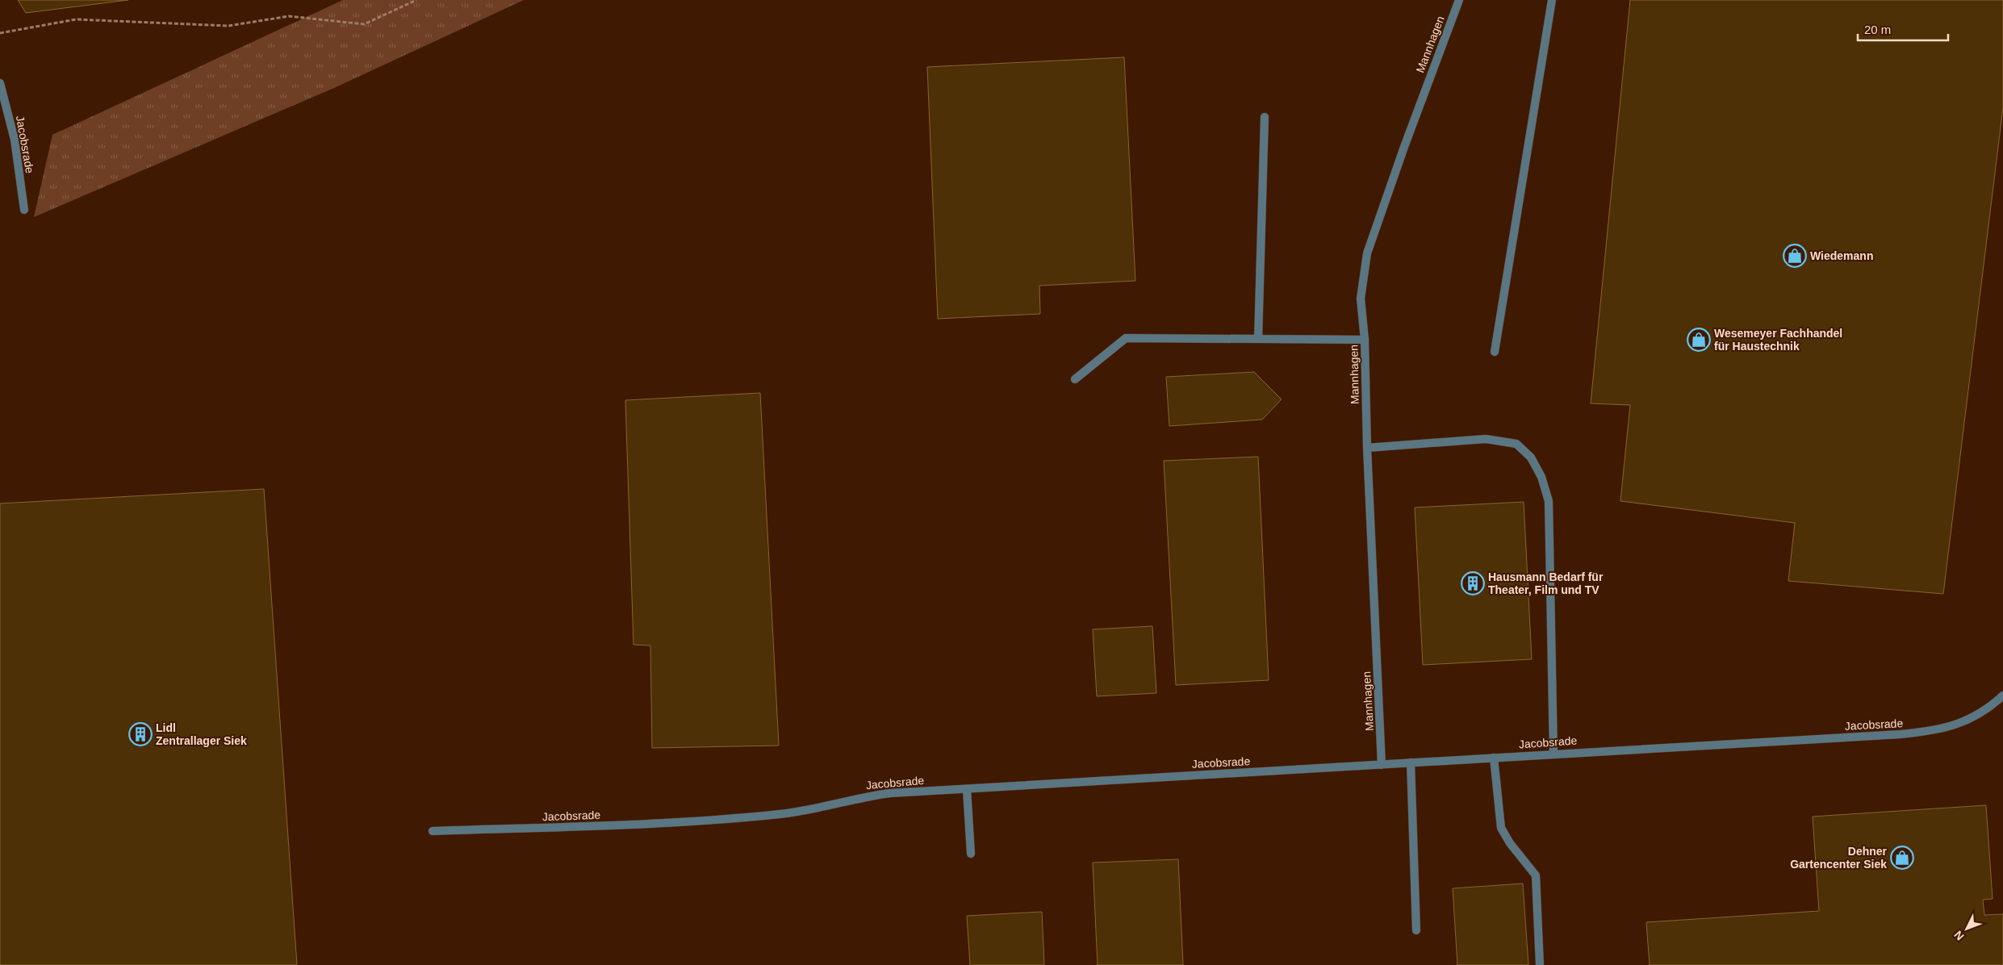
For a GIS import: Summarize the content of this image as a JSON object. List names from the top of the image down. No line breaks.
{"streets":{"street":["Mannhagen","Jacobsrade"]},"crossings":[["Mannhagen","Jacobsrade"]],"places":{"shop":["Wiedemann","Wesemeyer Fachhandel für Haustechnik","Dehner Gartencenter Siek"],"building":["Hausmann Bedarf für Theater, Film und TV","Lidl Zentrallager Siek"]},"scale_bar":"20 m","north":"bottom left"}
